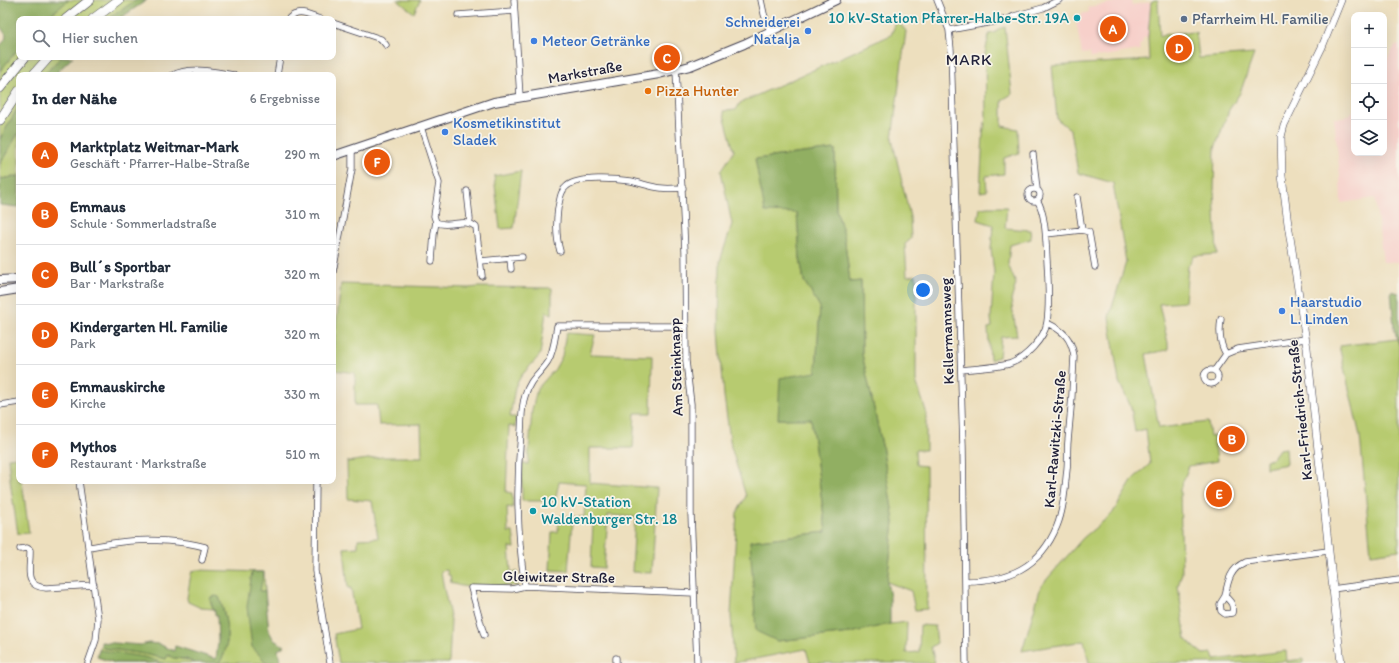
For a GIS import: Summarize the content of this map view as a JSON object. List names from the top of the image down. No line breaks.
{"streets":{"main road":["Markstraße"],"street":["Kellermannsweg","Am Steinknapp","Karl-Friedrich-Straße","Karl-Rawitzki-Straße","Gleiwitzer Straße"]},"crossings":[["Markstraße","Am Steinknapp"],["Kellermannsweg","Karl-Rawitzki-Straße"],["Am Steinknapp","Gleiwitzer Straße"]],"districts":["MARK"],"places":["10 kV-Station Pfarrer-Halbe-Str. 19A","Pfarrheim Hl. Familie","Schneiderei Natalja","Meteor Getränke","Pizza Hunter","Kosmetikinstitut Sladek","Haarstudio L. Linden","10 kV-Station Waldenburger Str. 18"],"page":{"map_buttons":["+","−"],"pins":["A","D","C","F","B","E"],"search":"Hier suchen","heading":["In der Nähe","6 Ergebnisse"],"list":[{"mark":"A","name":"Marktplatz Weitmar-Mark","note":"Geschäft · Pfarrer-Halbe-Straße","value":"290 m"},{"mark":"B","name":"Emmaus","note":"Schule · Sommerladstraße","value":"310 m"},{"mark":"C","name":"Bull´s Sportbar","note":"Bar · Markstraße","value":"320 m"},{"mark":"D","name":"Kindergarten Hl. Familie","note":"Park","value":"320 m"},{"mark":"E","name":"Emmauskirche","note":"Kirche","value":"330 m"},{"mark":"F","name":"Mythos","note":"Restaurant · Markstraße","value":"510 m"}]}}
